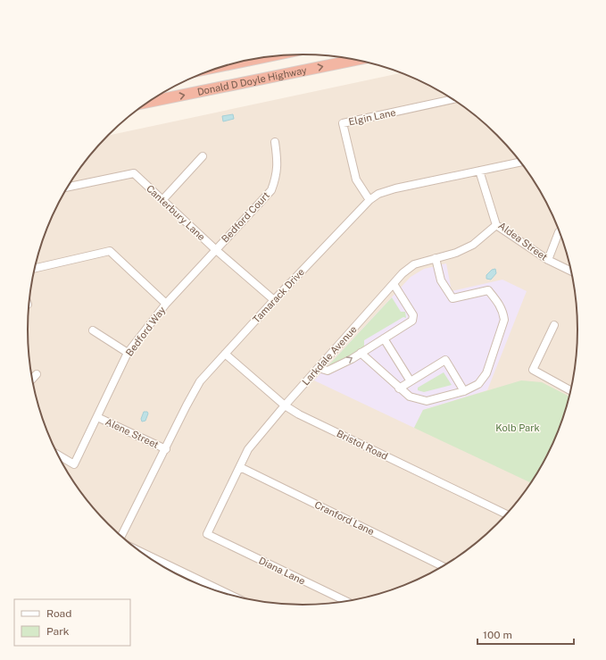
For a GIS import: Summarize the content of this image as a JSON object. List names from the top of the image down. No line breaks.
{"streets":{"highway":["Donald D Doyle Highway"],"street":["Elgin Lane","Canterbury Lane","Bedford Court","Aldea Street","Tamarack Drive","Bedford Way","Larkdale Avenue","Alene Street","Bristol Road","Cranford Lane","Diana Lane"]},"crossings":[["Elgin Lane","Tamarack Drive"],["Canterbury Lane","Bedford Court"],["Canterbury Lane","Tamarack Drive"],["Canterbury Lane","Bedford Way"],["Bedford Court","Bedford Way"],["Aldea Street","Tamarack Drive"],["Aldea Street","Larkdale Avenue"],["Tamarack Drive","Alene Street"],["Tamarack Drive","Bristol Road"],["Bedford Way","Alene Street"],["Larkdale Avenue","Bristol Road"],["Larkdale Avenue","Cranford Lane"],["Larkdale Avenue","Diana Lane"]],"one_way":["Donald D Doyle Highway"],"parks":["Kolb Park"],"legend":["Road","Park"],"scale_bar":"100 m"}
